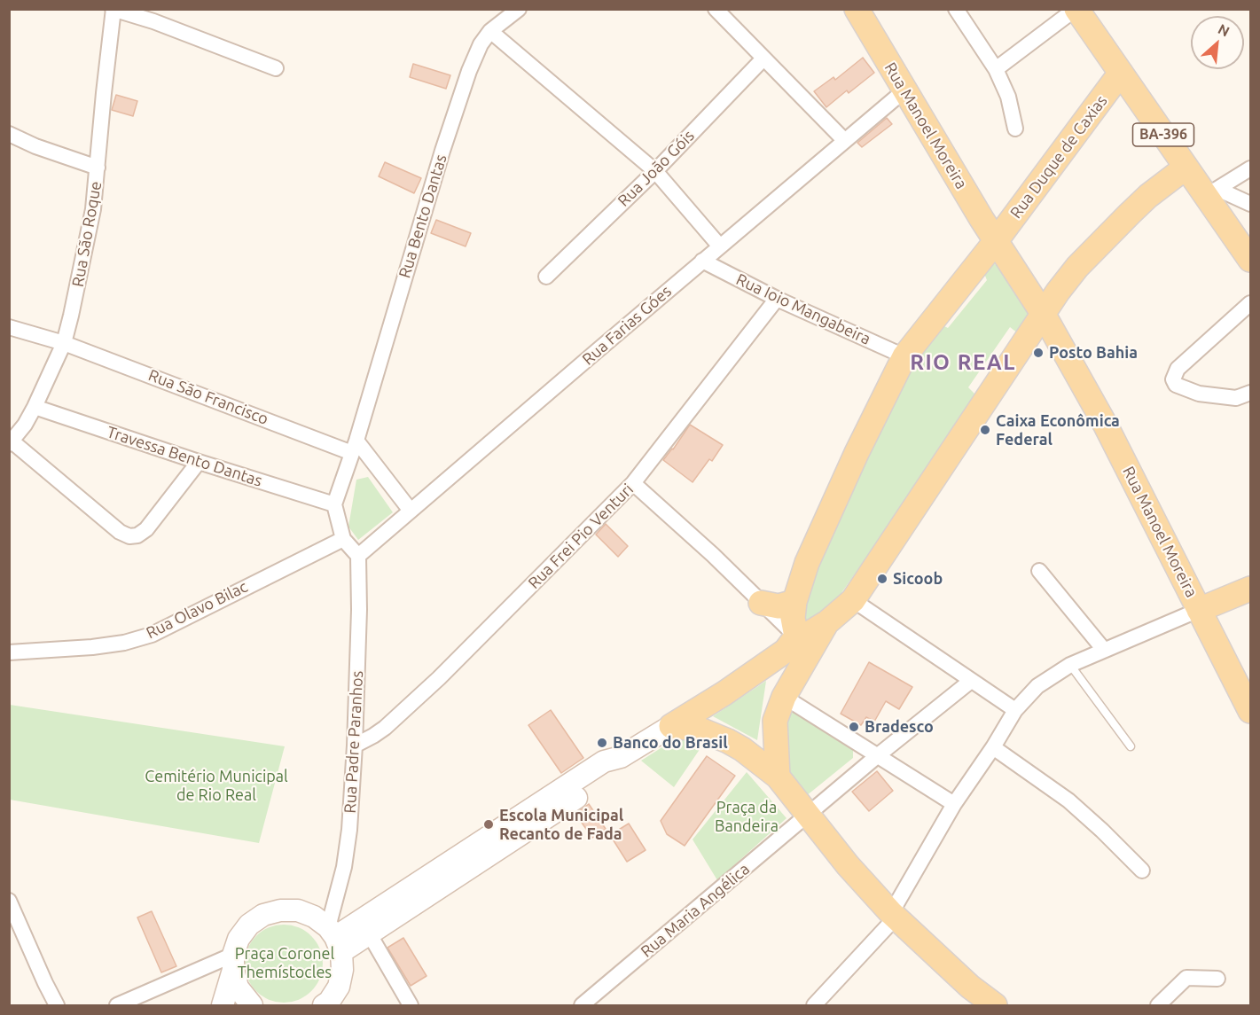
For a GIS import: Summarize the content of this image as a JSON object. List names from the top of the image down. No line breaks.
{"streets":{"main road":["Rua Manoel Moreira","BA-396","Rua Duque de Caxias"],"street":["Rua João Góis","Rua Bento Dantas","Rua São Roque","Rua Ioio Mangabeira","Rua Farias Góes","Rua São Francisco","Travessa Bento Dantas","Rua Frei Pio Venturi","Rua Olavo Bilac","Rua Padre Paranhos","Rua Maria Angélica"]},"crossings":[["Rua Manoel Moreira","Rua Duque de Caxias"],["Rua Manoel Moreira","Rua Farias Góes"],["BA-396","Rua Duque de Caxias"],["Rua Duque de Caxias","Rua Ioio Mangabeira"],["Rua Bento Dantas","Rua São Francisco"],["Rua Bento Dantas","Travessa Bento Dantas"],["Rua São Roque","Rua São Francisco"],["Rua São Roque","Travessa Bento Dantas"],["Rua Ioio Mangabeira","Rua Farias Góes"],["Rua Ioio Mangabeira","Rua Frei Pio Venturi"],["Rua Farias Góes","Rua Padre Paranhos"],["Rua Frei Pio Venturi","Rua Padre Paranhos"]],"districts":["RIO REAL"],"parks":["Cemitério Municipal de Rio Real","Praça da Bandeira","Praça Coronel Themístocles"],"places":["Posto Bahia","Caixa Econômica Federal","Sicoob","Bradesco","Banco do Brasil","Escola Municipal Recanto de Fada"],"north":"top right"}
